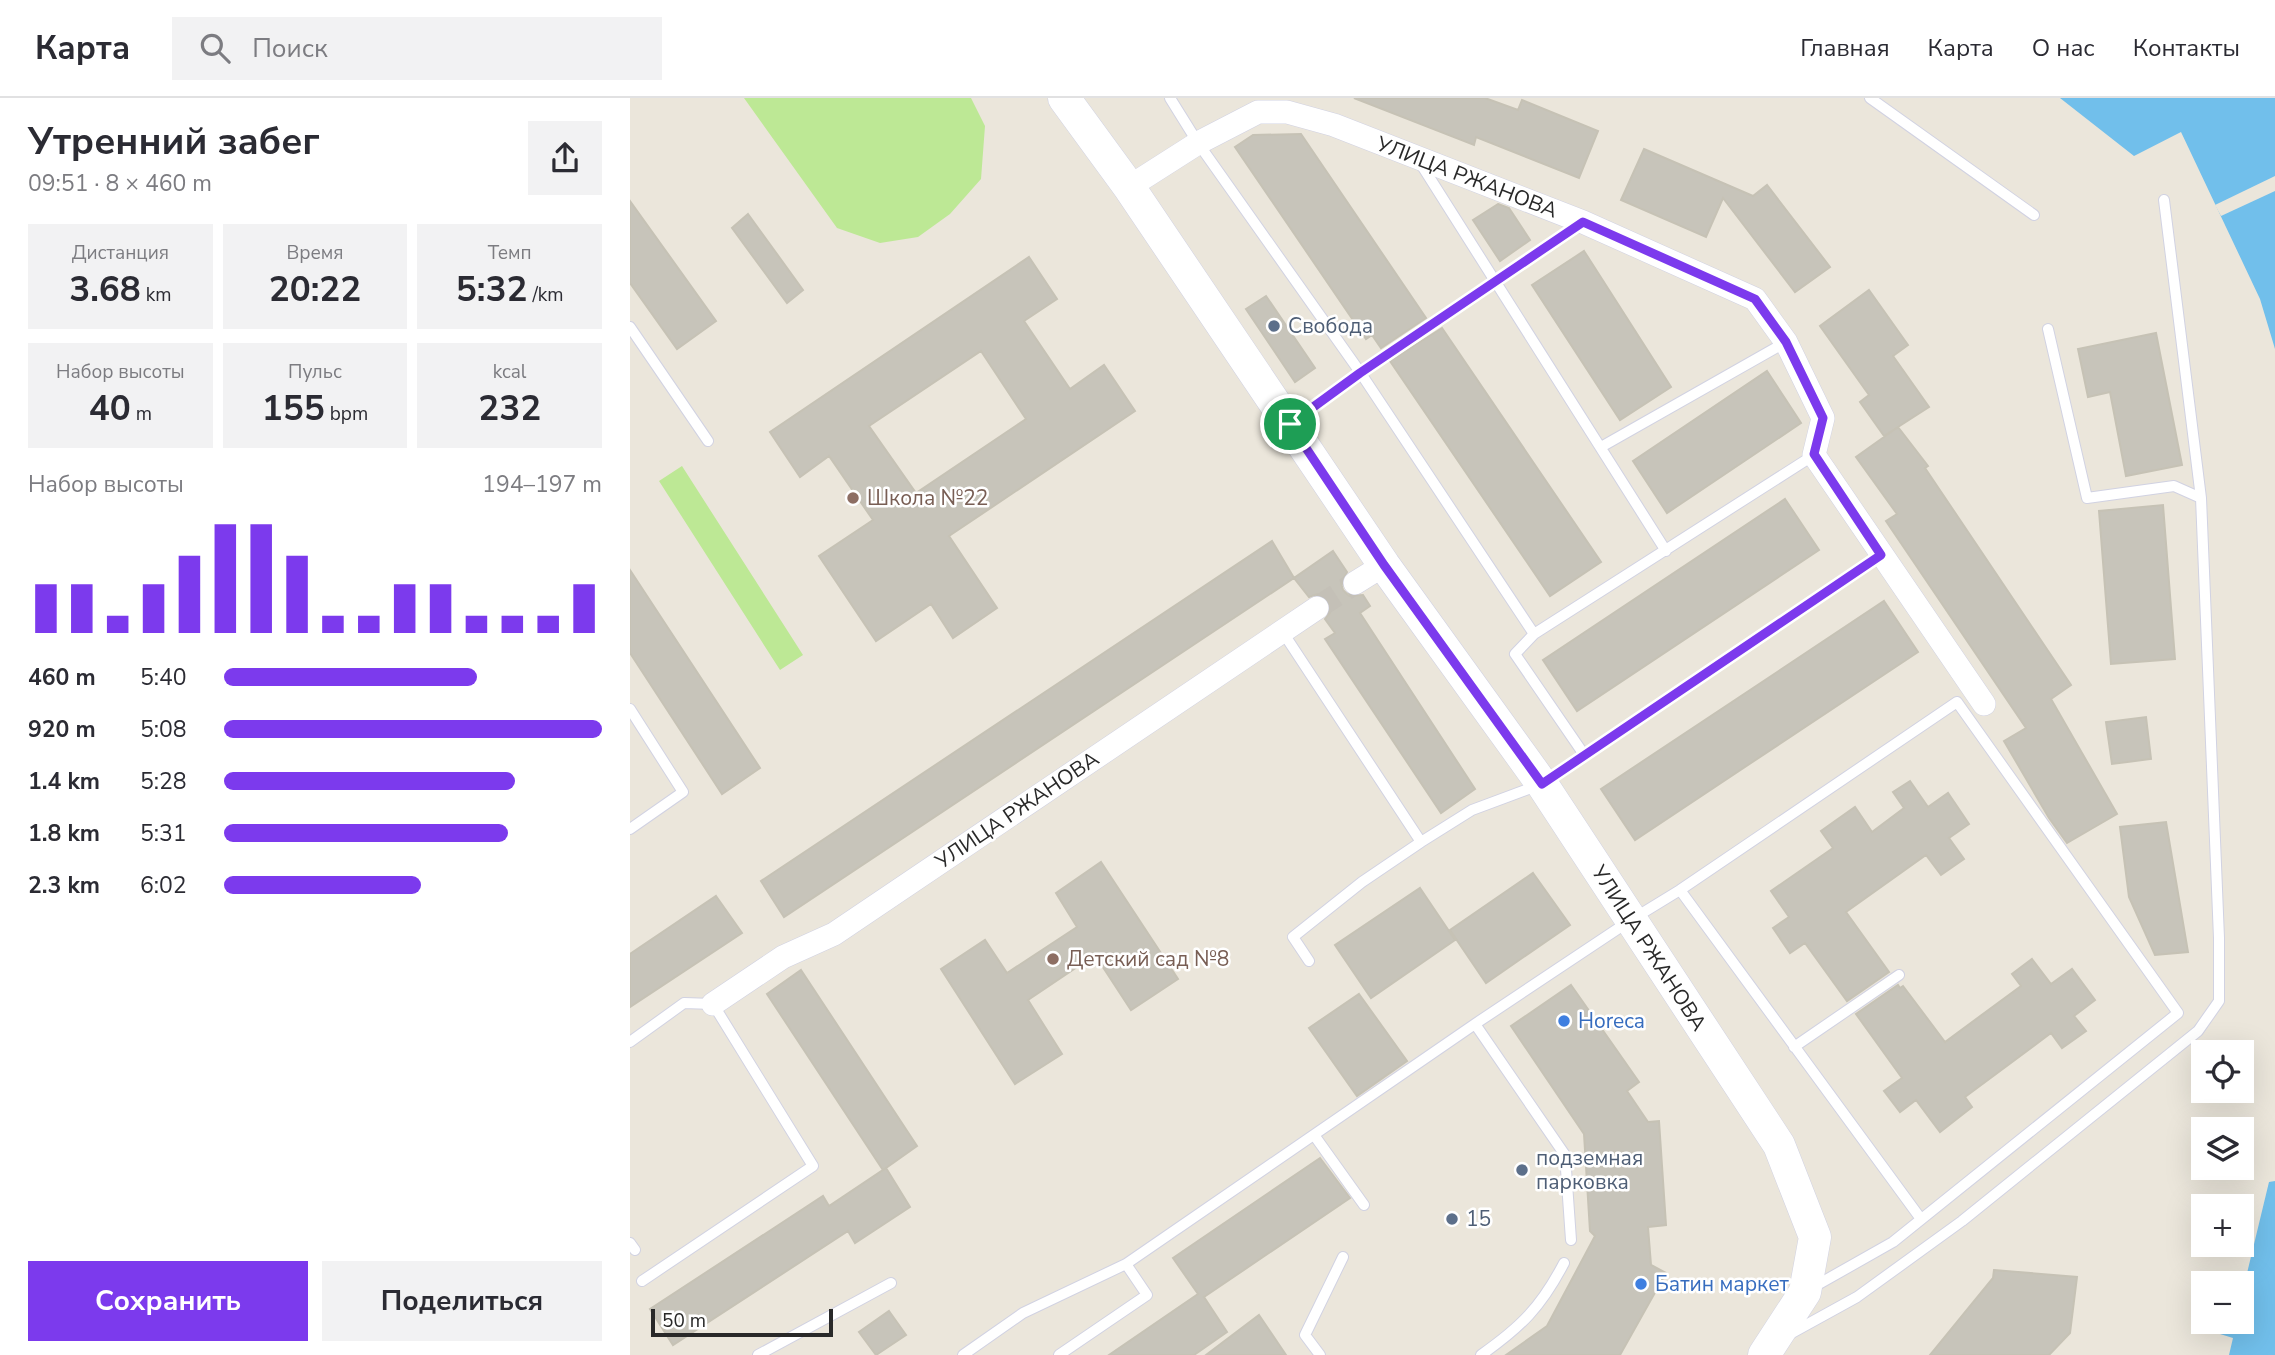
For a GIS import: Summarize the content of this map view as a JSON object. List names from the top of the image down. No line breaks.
{"streets":{"street":["УЛИЦА РЖАНОВА"]},"places":["Свобода","Школа №22","Детский сад №8","Horeca","подземная парковка","15","Батин маркет"],"scale_bar":"50 m","page":{"header":"Карта","search":"Поиск","nav":["Главная","Карта","О нас","Контакты"],"heading":["Утренний забег","09:51 · 8 × 460 m"],"stats":[["Дистанция","3.68 km"],["Время","20:22"],["Темп","5:32 /km"],["Набор высоты","40 m"],["Пульс","155 bpm"],["kcal","232"]],"chart":["Набор высоты","194–197 m"],"list":[{"name":"460 m","note":"5:40"},{"name":"920 m","note":"5:08"},{"name":"1.4 km","note":"5:28"},{"name":"1.8 km","note":"5:31"},{"name":"2.3 km","note":"6:02"}],"map_buttons":["+","−"],"buttons":["Сохранить","Поделиться"],"scale":"50 m"}}
